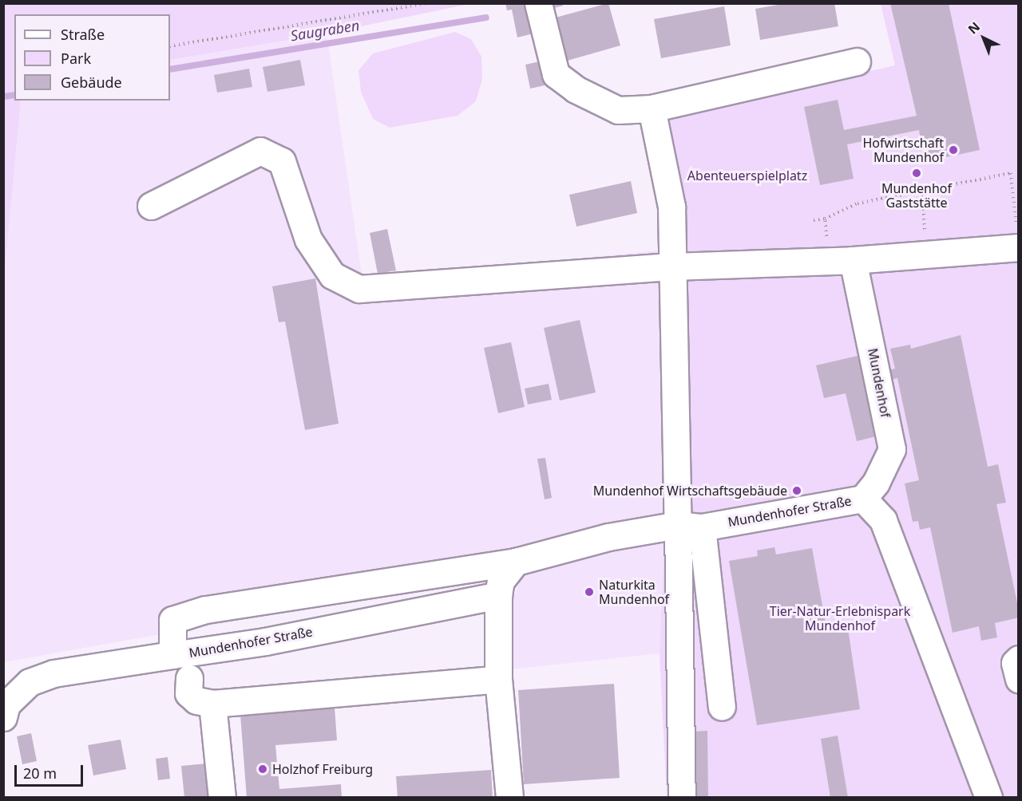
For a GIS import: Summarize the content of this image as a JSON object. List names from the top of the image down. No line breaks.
{"streets":{"street":["Mundenhof","Mundenhofer Straße"]},"crossings":[["Mundenhof","Mundenhofer Straße"]],"water":["Saugraben"],"parks":["Abenteuerspielplatz","Tier-Natur-Erlebnispark Mundenhof"],"places":["Hofwirtschaft Mundenhof","Mundenhof Gaststätte","Mundenhof Wirtschaftsgebäude","Naturkita Mundenhof","Holzhof Freiburg"],"legend":["Straße","Park","Gebäude"],"scale_bar":"20 m","north":"top left"}
